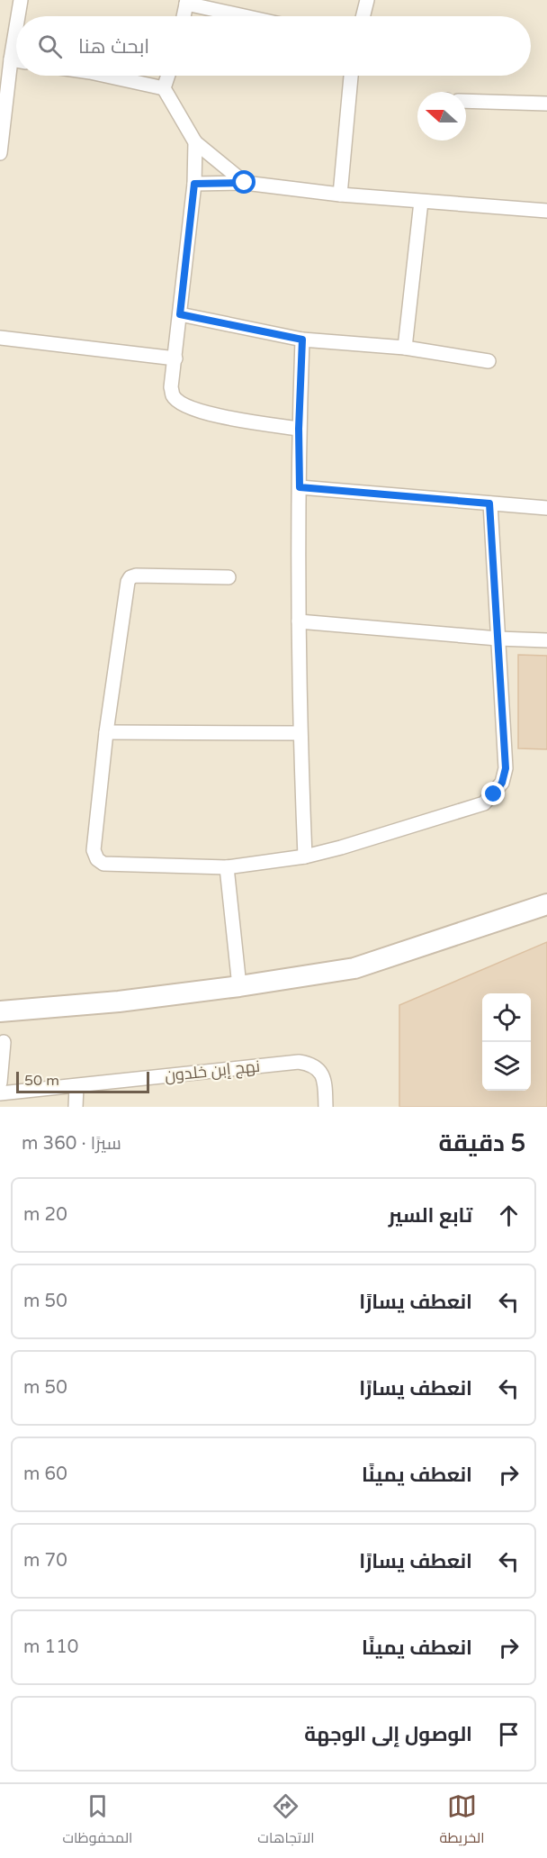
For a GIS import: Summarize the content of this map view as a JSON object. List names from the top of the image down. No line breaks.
{"streets":{"street":["نهج إبن خلدون"]},"scale_bar":"50 m","north":"left","page":{"search":"ابحث هنا","scale":"50 m","heading":["5 دقيقة","سيرًا · 360 m"],"list":[["تابع السير","20 m"],["انعطف يسارًا","50 m"],["انعطف يسارًا","50 m"],["انعطف يمينًا","60 m"],["انعطف يسارًا","70 m"],["انعطف يمينًا","110 m"],"الوصول إلى الوجهة"],"nav":["الخريطة","الاتجاهات","المحفوظات"]}}
